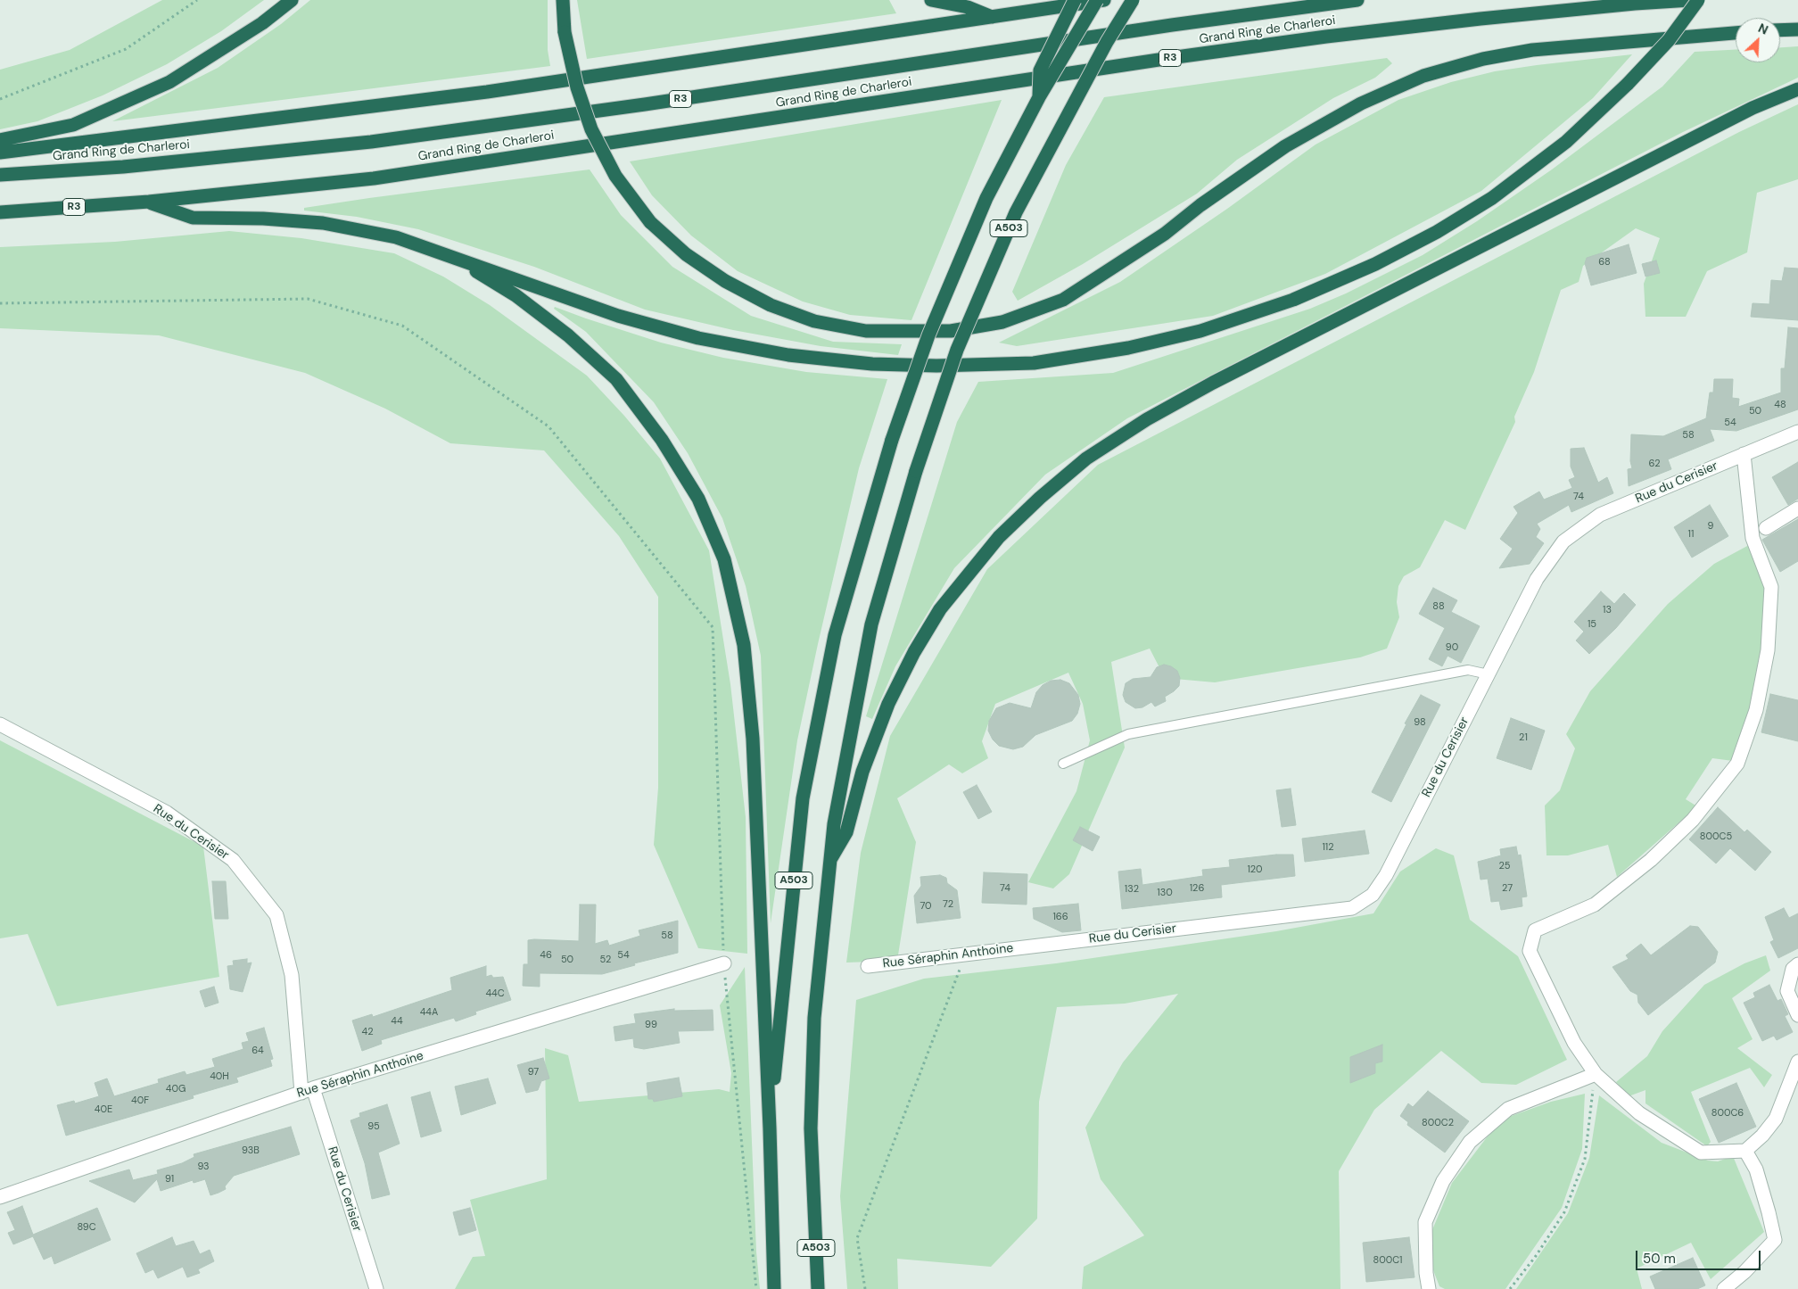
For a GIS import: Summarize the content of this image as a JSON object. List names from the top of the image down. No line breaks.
{"streets":{"highway":["Grand Ring de Charleroi","R3","A503"],"street":["Rue du Cerisier","Rue Séraphin Anthoine"]},"crossings":[["Rue du Cerisier","Rue Séraphin Anthoine"]],"house_numbers":["68","48","50","54","58","62","74","9","11","88","13","15","90","98","21","800C5","112","25","120","74","126","27","132","130","72","70","166","58","46","54","50","52","44C","44A","44","99","42","64","97","40H","40G","40F","40E","800C6","800C2","95","93B","93","91","89C","800C1"],"scale_bar":"50 m","north":"top right"}
